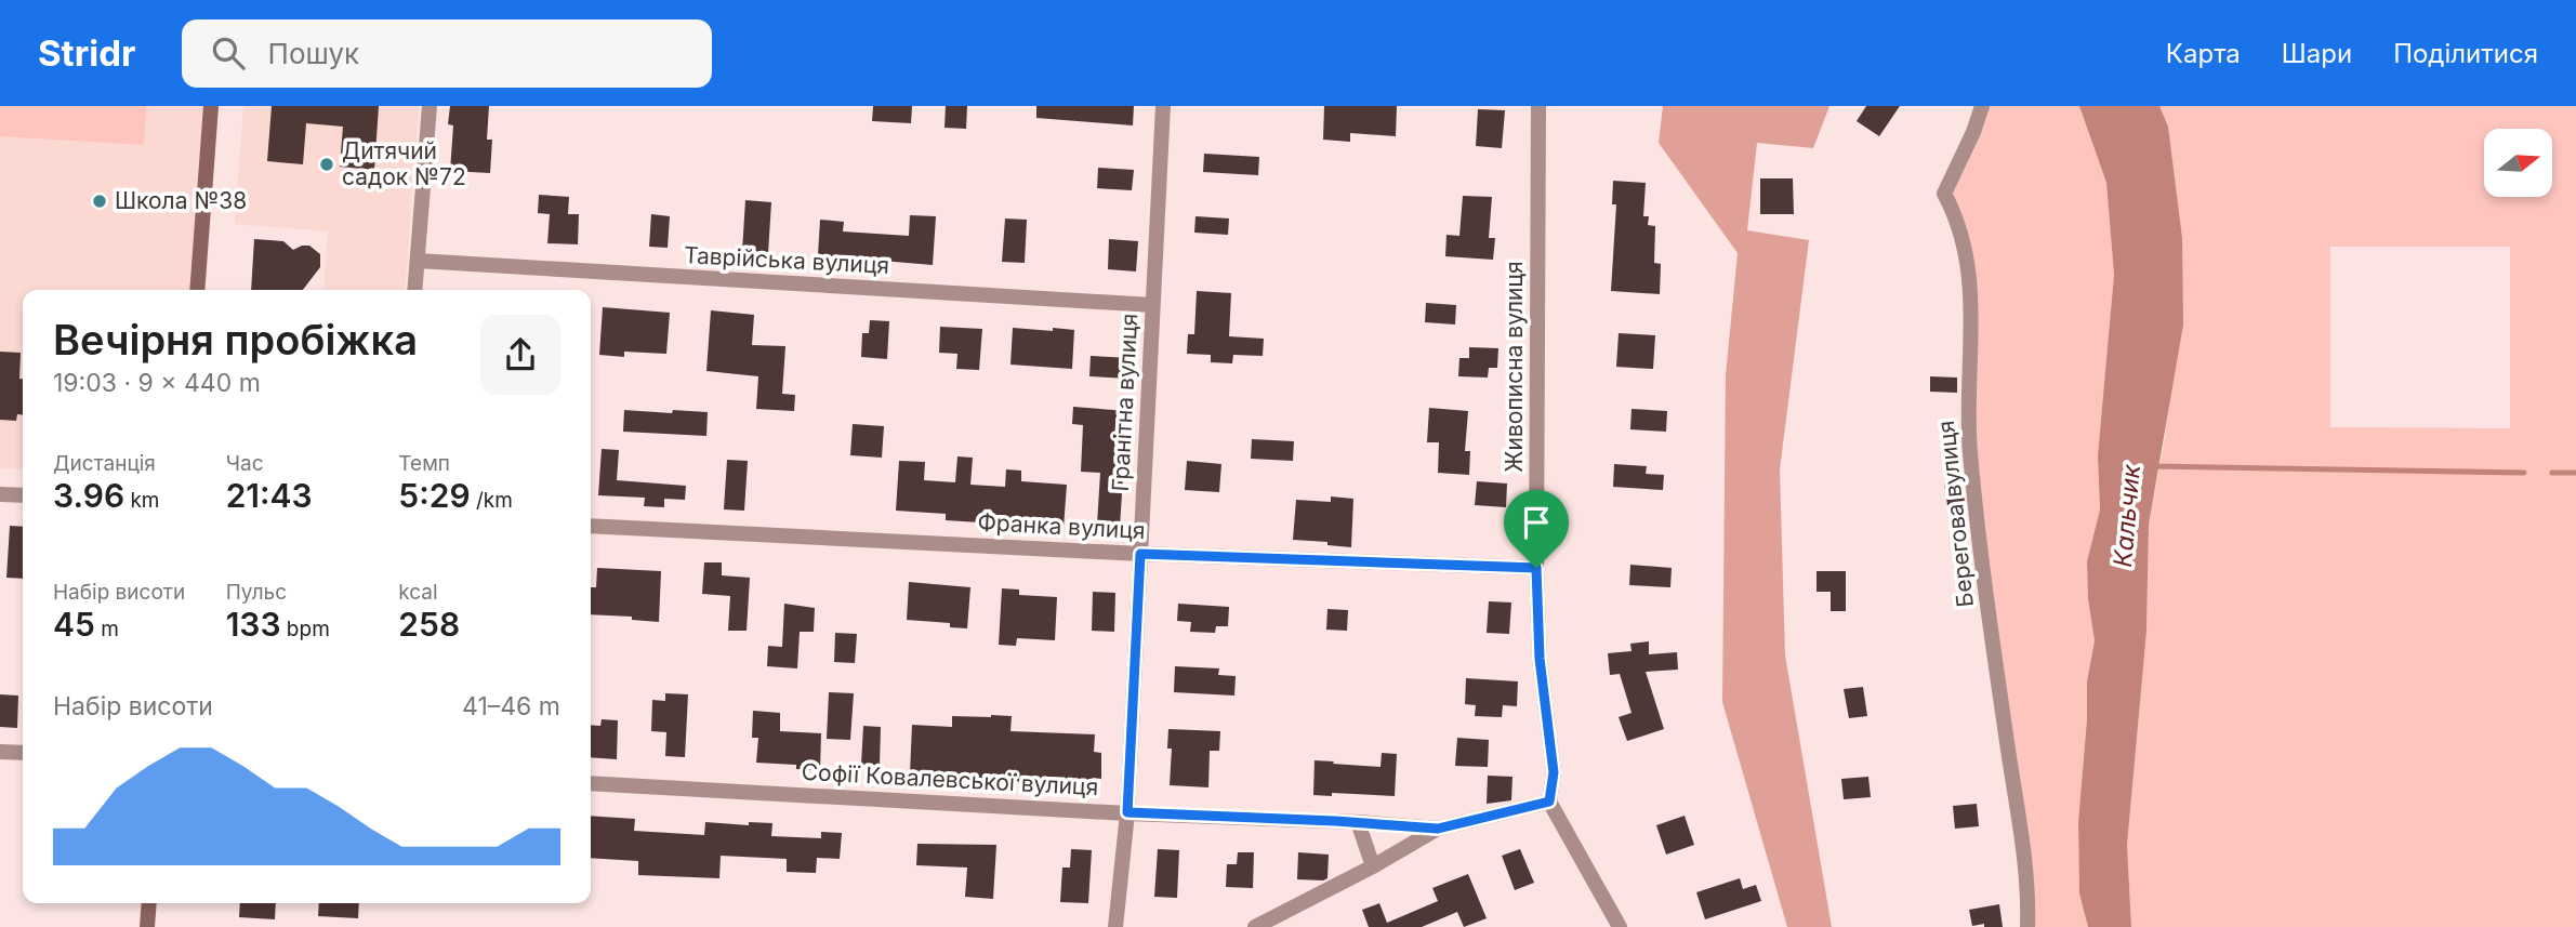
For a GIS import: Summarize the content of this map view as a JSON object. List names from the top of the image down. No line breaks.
{"streets":{"street":["Таврійська вулиця","Живописна вулиця","Гранітна вулиця","Берегова вулиця","Франка вулиця","Софії Ковалевської вулиця"]},"crossings":[["Таврійська вулиця","Гранітна вулиця"],["Живописна вулиця","Франка вулиця"],["Живописна вулиця","Софії Ковалевської вулиця"],["Гранітна вулиця","Франка вулиця"],["Гранітна вулиця","Софії Ковалевської вулиця"]],"water":["Кальчик"],"places":["Дитячий садок №72","Школа №38"],"north":"right","page":{"header":"Stridr","search":"Пошук","nav":["Карта","Шари","Поділитися"],"heading":["Вечірня пробіжка","19:03 · 9 × 440 m"],"stats":[["Дистанція","3.96 km"],["Час","21:43"],["Темп","5:29 /km"],["Набір висоти","45 m"],["Пульс","133 bpm"],["kcal","258"]],"chart":["Набір висоти","41–46 m"]}}
